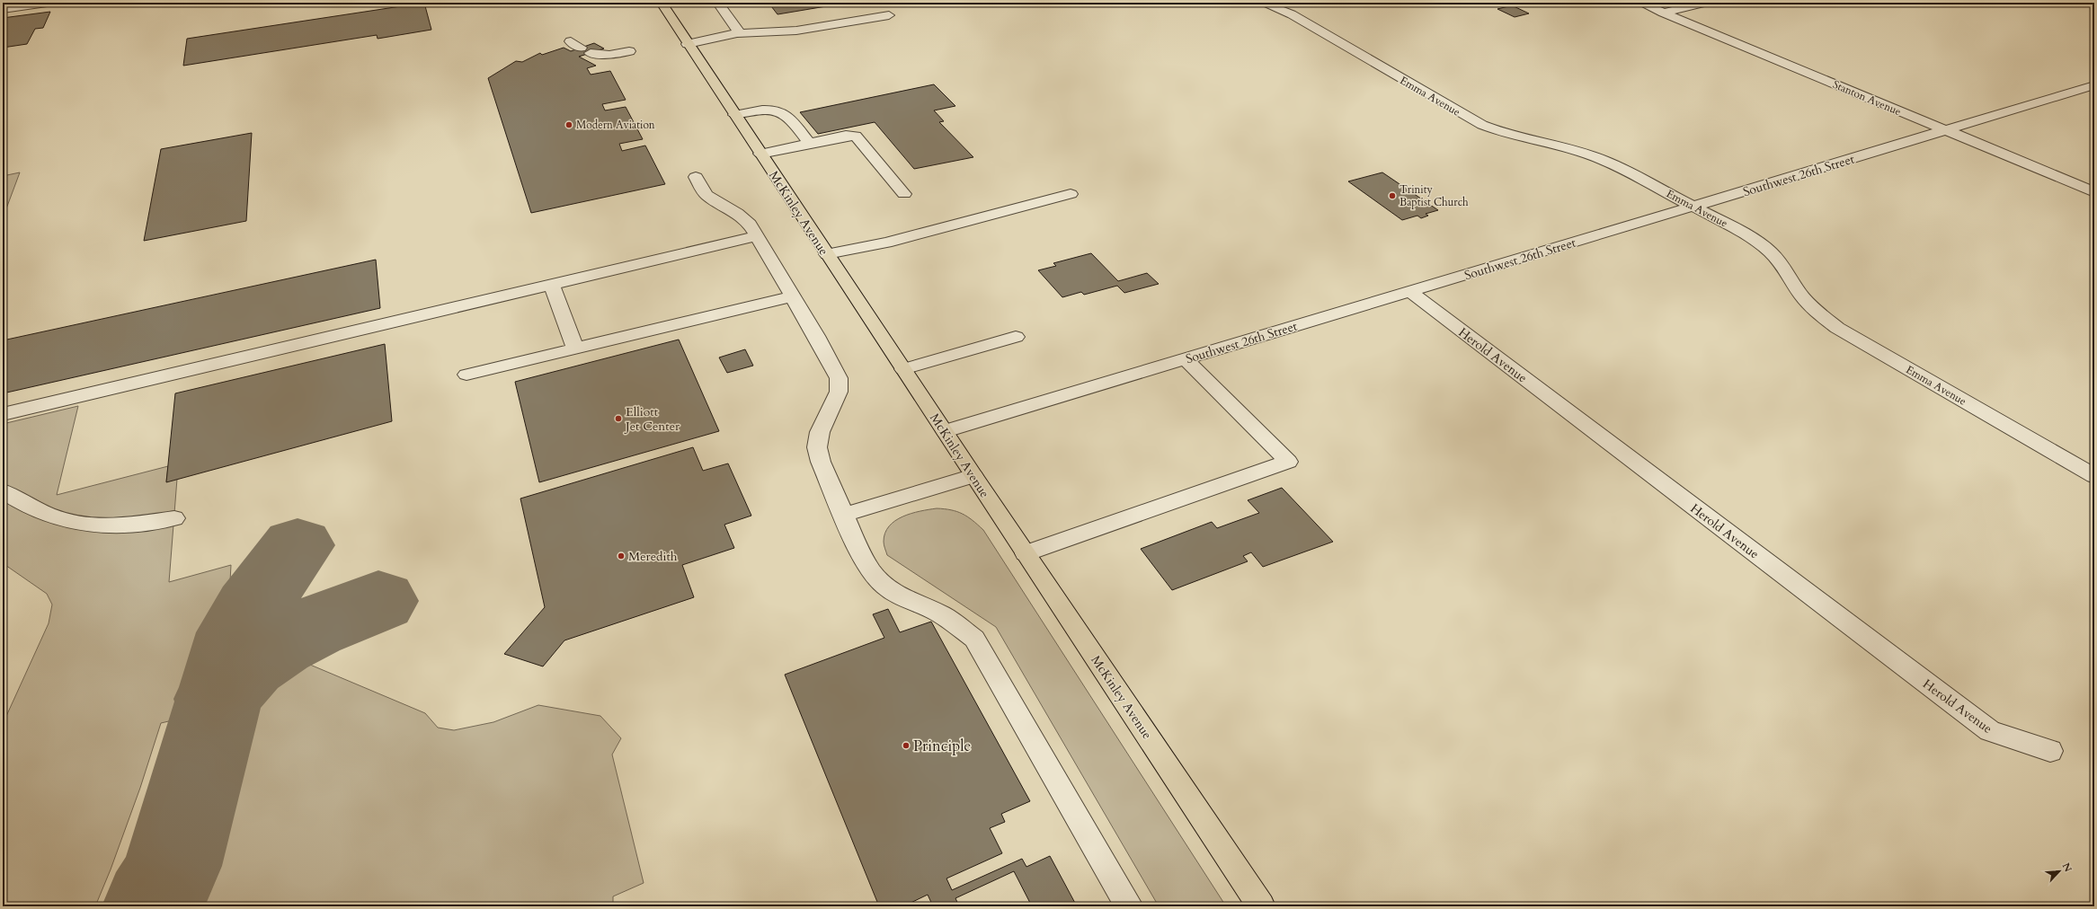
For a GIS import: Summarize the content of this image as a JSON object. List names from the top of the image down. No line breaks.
{"streets":{"main road":["McKinley Avenue"],"street":["Emma Avenue","Stanton Avenue","Southwest 26th Street","Herold Avenue"]},"crossings":[["Emma Avenue","Southwest 26th Street"],["Stanton Avenue","Southwest 26th Street"],["Southwest 26th Street","McKinley Avenue"],["Southwest 26th Street","Herold Avenue"]],"places":["Modern Aviation","Trinity Baptist Church","Elliott Jet Center","Meredith","Principle"],"north":"top right"}
